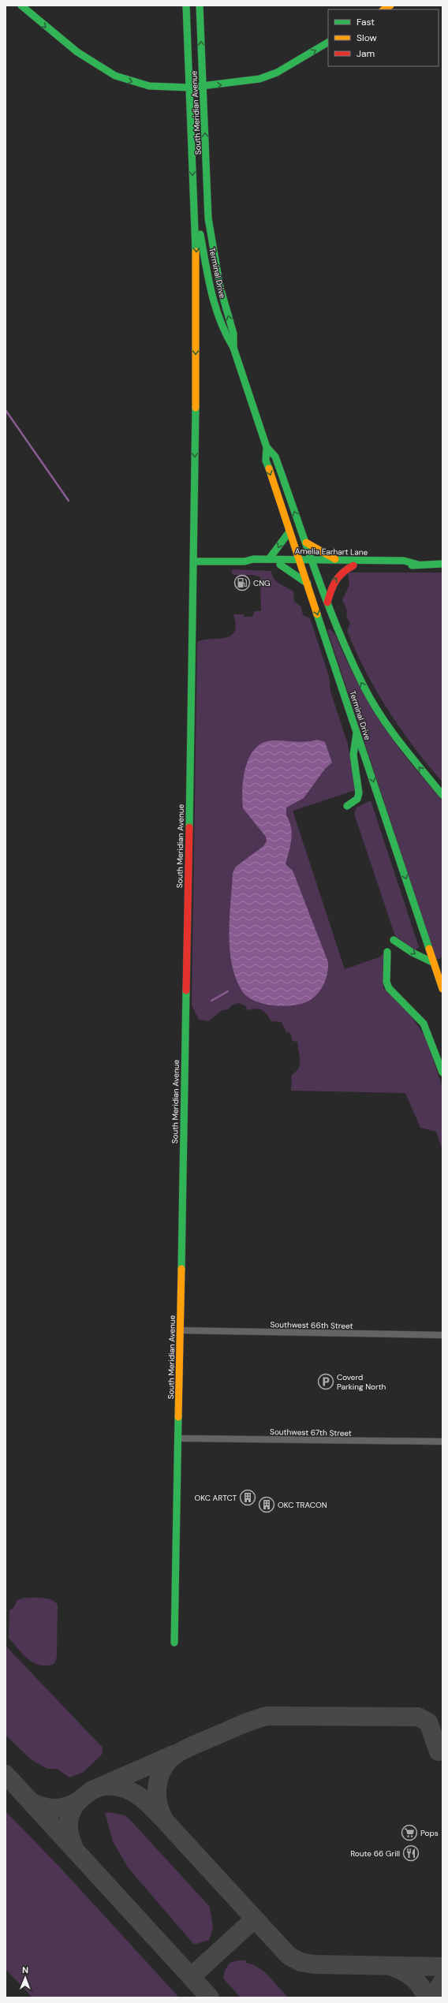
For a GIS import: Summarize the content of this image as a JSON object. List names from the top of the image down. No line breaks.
{"streets":{"main road":["South Meridian Avenue","Terminal Drive","Amelia Earhart Lane"],"street":["Southwest 66th Street","Southwest 67th Street"]},"crossings":[["South Meridian Avenue","Terminal Drive"],["South Meridian Avenue","Amelia Earhart Lane"],["South Meridian Avenue","Southwest 66th Street"],["South Meridian Avenue","Southwest 67th Street"],["Terminal Drive","Amelia Earhart Lane"]],"places":{"fuel station":["CNG"],"parking":["Coverd Parking North"],"building":["OKC ARTCT","OKC TRACON"],"supermarket":["Pops"],"restaurant":["Route 66 Grill"]},"legend":["Fast","Slow","Jam"],"north":"top"}
